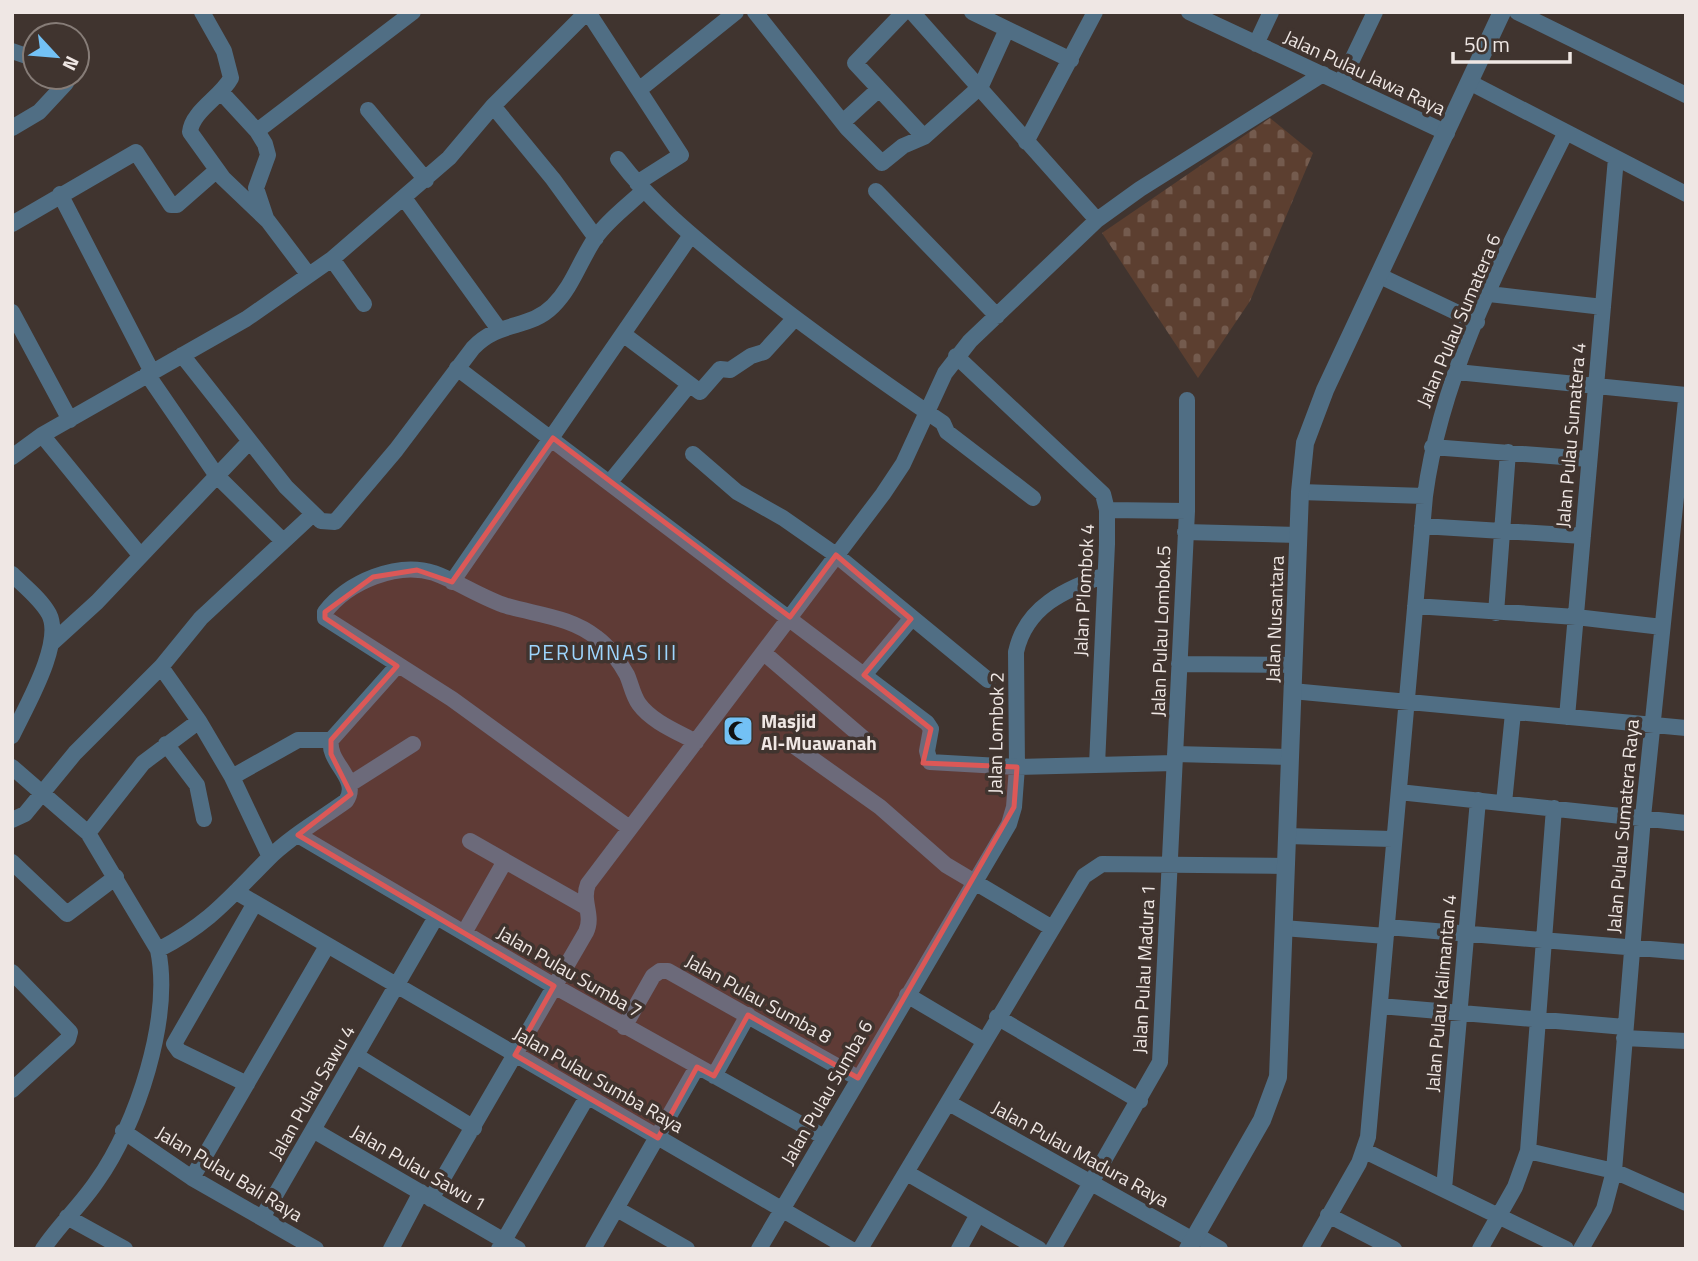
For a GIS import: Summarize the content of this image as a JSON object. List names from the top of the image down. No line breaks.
{"streets":{"street":["Jalan Pulau Jawa Raya","Jalan Pulau Sumatera 6","Jalan Pulau Sumatera 4","Jalan P'lombok 4","Jalan Nusantara","Jalan Pulau Lombok.5","Jalan Lombok 2","Jalan Pulau Sumatera Raya","Jalan Pulau Madura 1","Jalan Pulau Sumba 7","Jalan Pulau Kalimantan 4","Jalan Pulau Sumba 8","Jalan Pulau Sumba Raya","Jalan Pulau Sawu 4","Jalan Pulau Sumba 6","Jalan Pulau Madura Raya","Jalan Pulau Sawu 1","Jalan Pulau Bali Raya"]},"crossings":[["Jalan Pulau Jawa Raya","Jalan Nusantara"],["Jalan P'lombok 4","Jalan Lombok 2"],["Jalan Nusantara","Jalan Pulau Madura Raya"],["Jalan Pulau Lombok.5","Jalan Pulau Madura 1"],["Jalan Lombok 2","Jalan Pulau Sumba 6"],["Jalan Pulau Madura 1","Jalan Pulau Madura Raya"],["Jalan Pulau Sumba 7","Jalan Pulau Sumba 8"],["Jalan Pulau Sumba 7","Jalan Pulau Sawu 4"],["Jalan Pulau Sumba 7","Jalan Pulau Sumba 6"],["Jalan Pulau Sumba 8","Jalan Pulau Sumba 6"],["Jalan Pulau Sumba Raya","Jalan Pulau Sawu 4"],["Jalan Pulau Sumba Raya","Jalan Pulau Sumba 6"],["Jalan Pulau Sawu 4","Jalan Pulau Sawu 1"],["Jalan Pulau Sawu 4","Jalan Pulau Bali Raya"]],"districts":["PERUMNAS III"],"places":{"mosque":["Masjid Al-Muawanah"]},"scale_bar":"50 m","north":"bottom right"}
